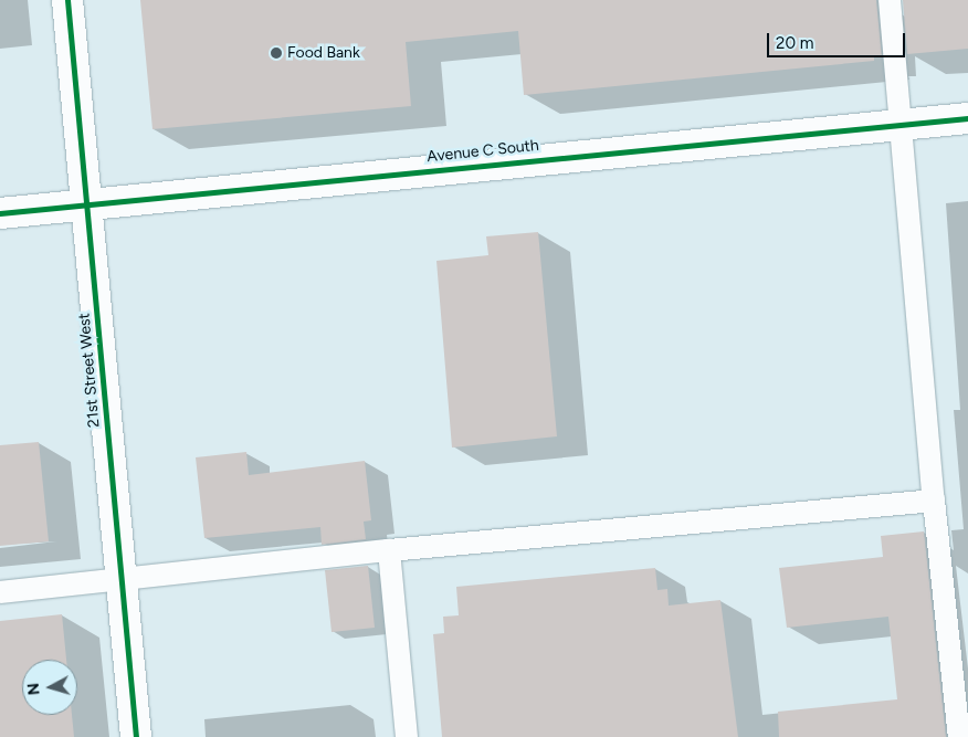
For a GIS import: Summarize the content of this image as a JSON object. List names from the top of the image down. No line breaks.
{"streets":{"street":["Avenue C South","21st Street West"]},"crossings":[["Avenue C South","21st Street West"]],"places":["Food Bank"],"scale_bar":"20 m","north":"left"}
